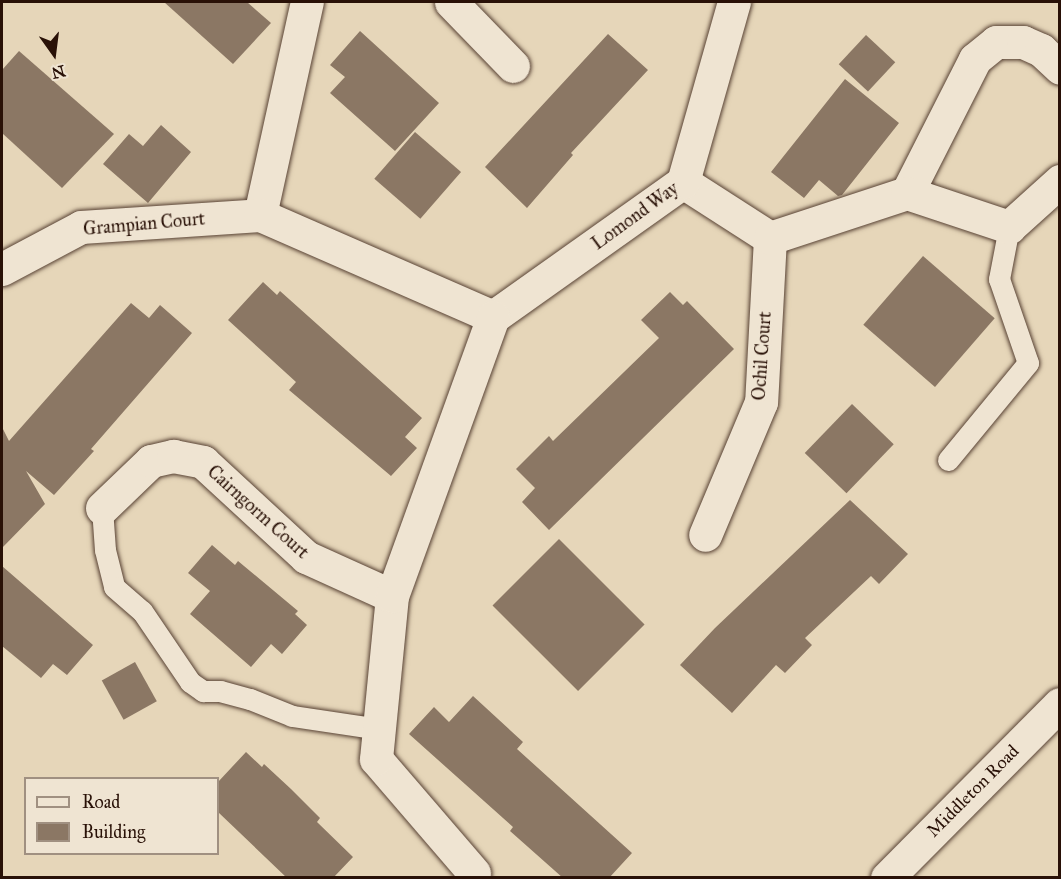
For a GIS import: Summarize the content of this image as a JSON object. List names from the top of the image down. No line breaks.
{"streets":{"street":["Lomond Way","Grampian Court","Ochil Court","Cairngorm Court","Middleton Road"]},"crossings":[["Lomond Way","Grampian Court"]],"legend":["Road","Building"],"north":"bottom"}
